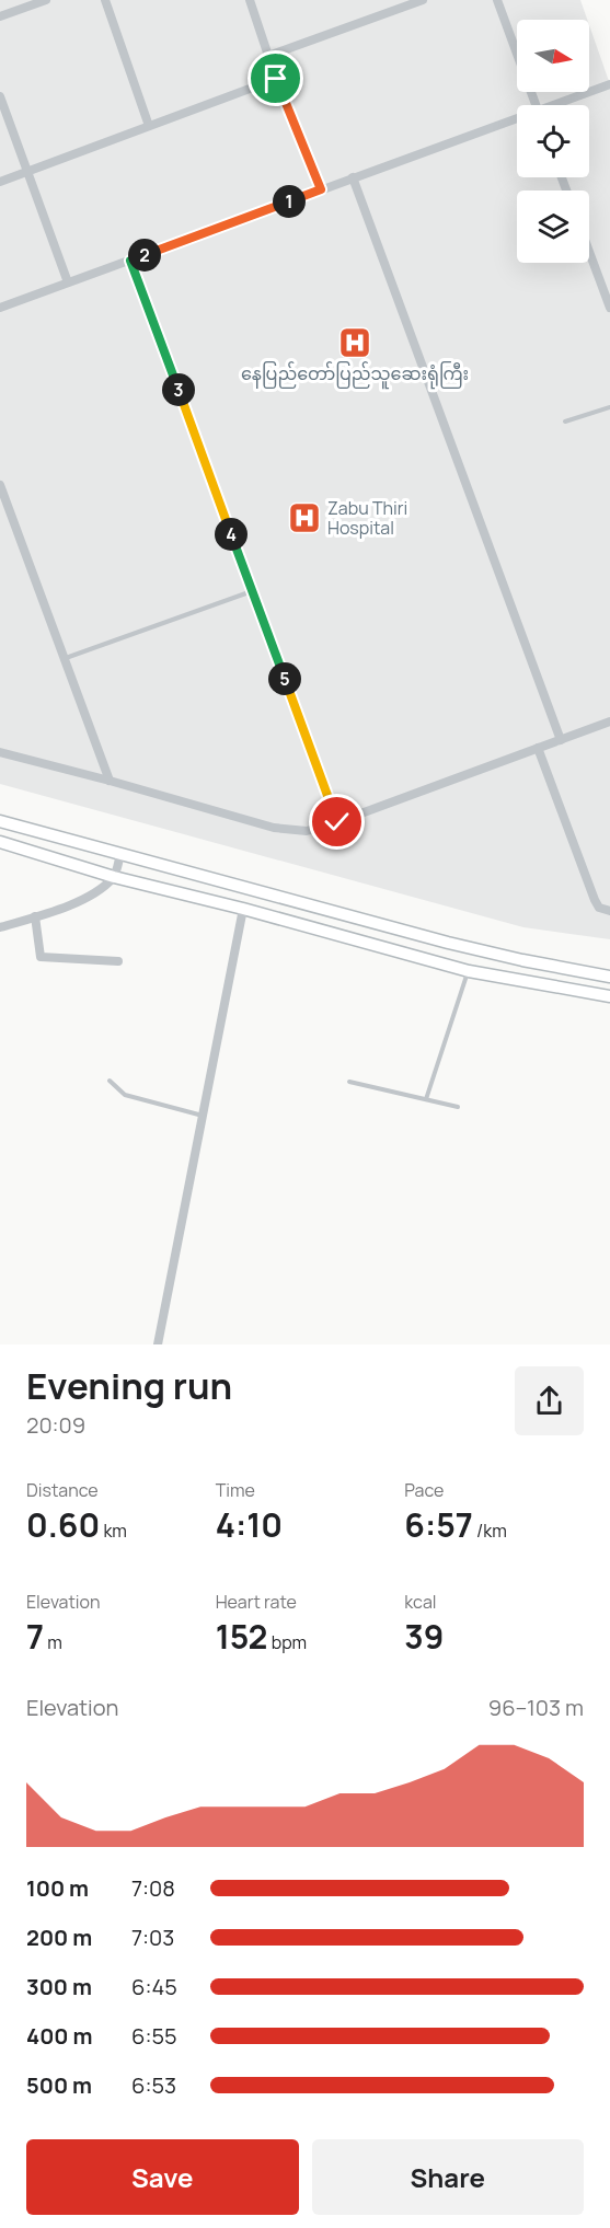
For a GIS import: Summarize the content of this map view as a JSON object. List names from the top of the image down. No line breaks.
{"places":{"hospital":["နေပြည်တော်ပြည်သူဆေးရုံကြီး","Zabu Thiri Hospital"]},"north":"right","page":{"pins":["1","2","3","4","5"],"heading":["Evening run","20:09"],"stats":[["Distance","0.60 km"],["Time","4:10"],["Pace","6:57 /km"],["Elevation","7 m"],["Heart rate","152 bpm"],["kcal","39"]],"chart":["Elevation","96–103 m"],"list":[{"name":"100 m","note":"7:08"},{"name":"200 m","note":"7:03"},{"name":"300 m","note":"6:45"},{"name":"400 m","note":"6:55"},{"name":"500 m","note":"6:53"}],"buttons":["Save","Share"]}}
